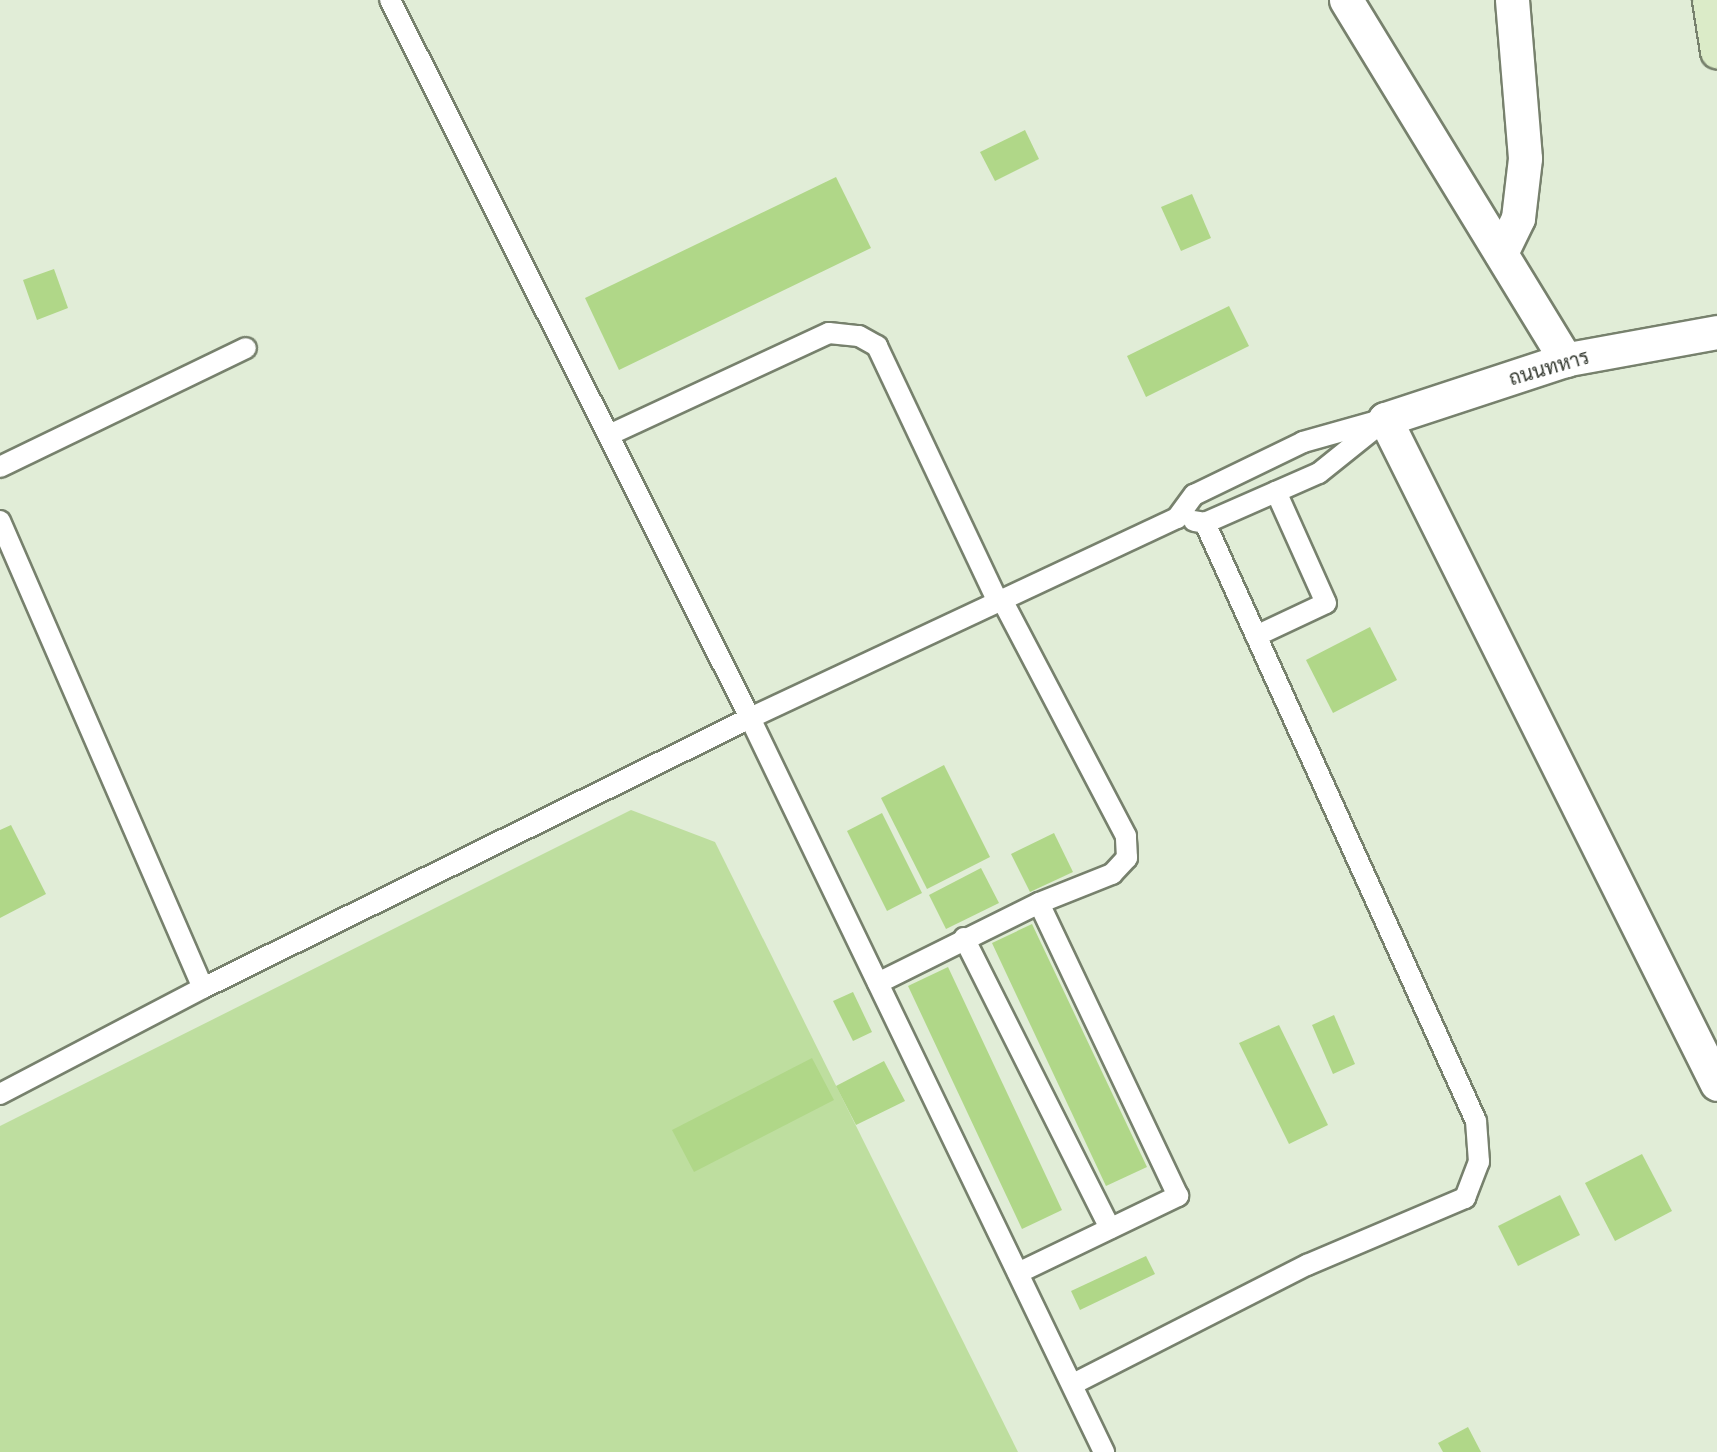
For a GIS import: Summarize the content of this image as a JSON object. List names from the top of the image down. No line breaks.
{"streets":{"street":["ถนนทหาร"]}}
